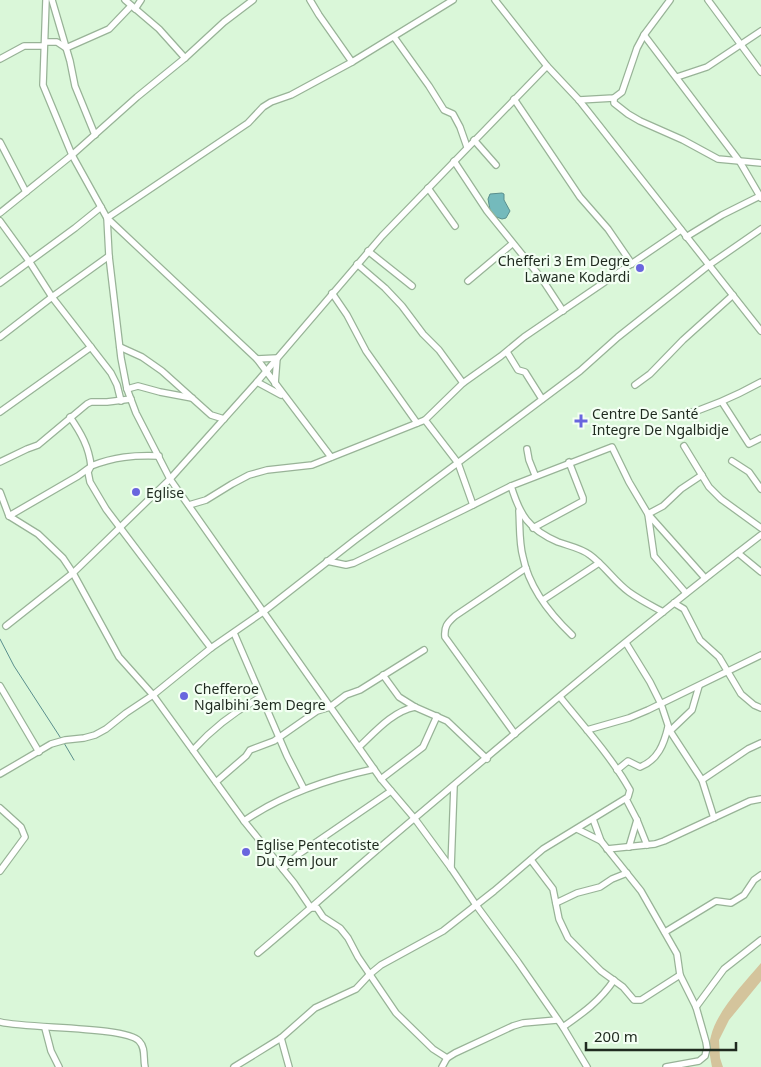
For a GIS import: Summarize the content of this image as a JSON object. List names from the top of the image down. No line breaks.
{"places":{"other":["Chefferi 3 Em Degre Lawane Kodardi","Eglise","Chefferoe Ngalbihi 3em Degre","Eglise Pentecotiste Du 7em Jour"],"health":["Centre De Santé Integre De Ngalbidje"]},"scale_bar":"200 m"}
